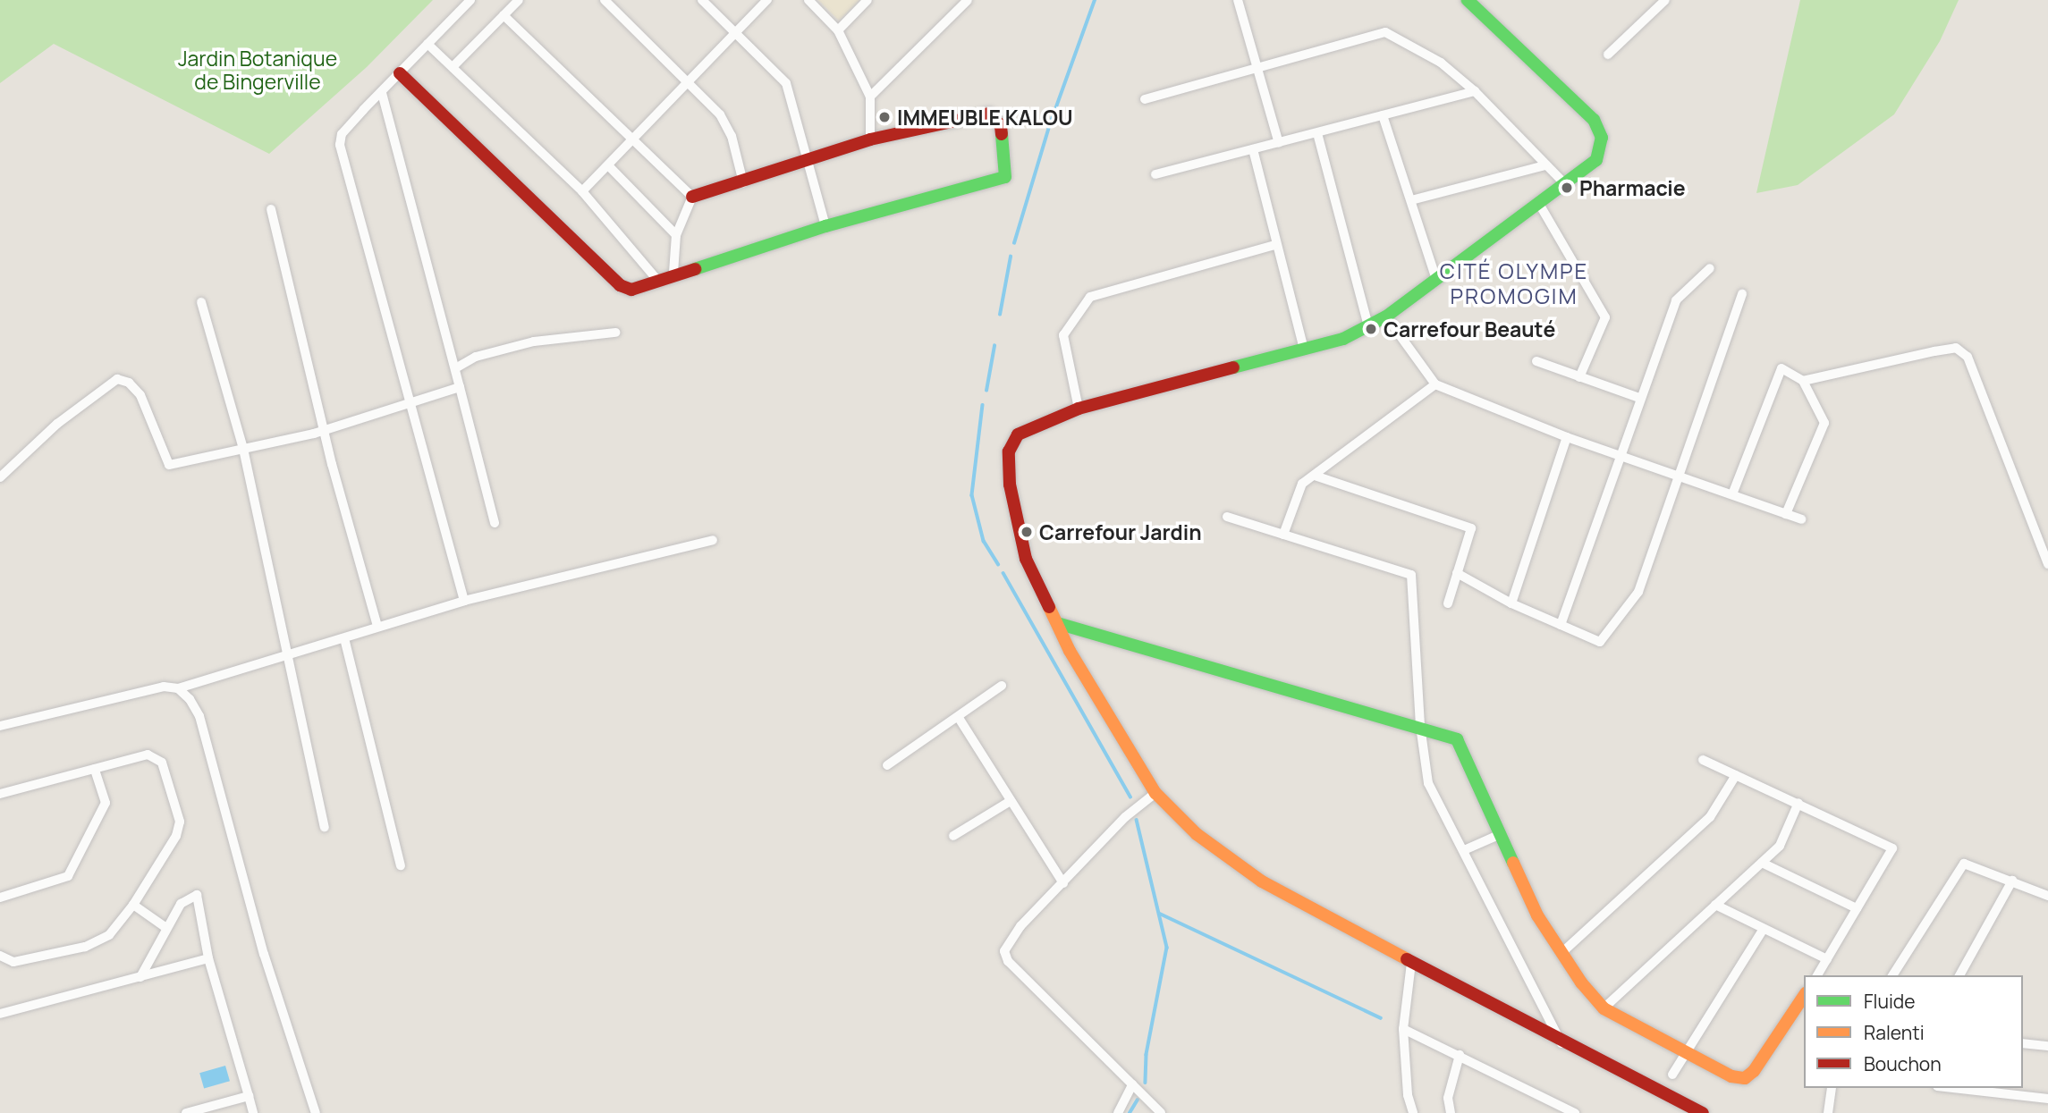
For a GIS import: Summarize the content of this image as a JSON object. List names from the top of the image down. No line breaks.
{"districts":["CITÉ OLYMPE PROMOGIM"],"parks":["Jardin Botanique de Bingerville"],"places":["IMMEUBLE KALOU","Pharmacie","Carrefour Beauté","Carrefour Jardin"],"legend":["Fluide","Ralenti","Bouchon"]}
